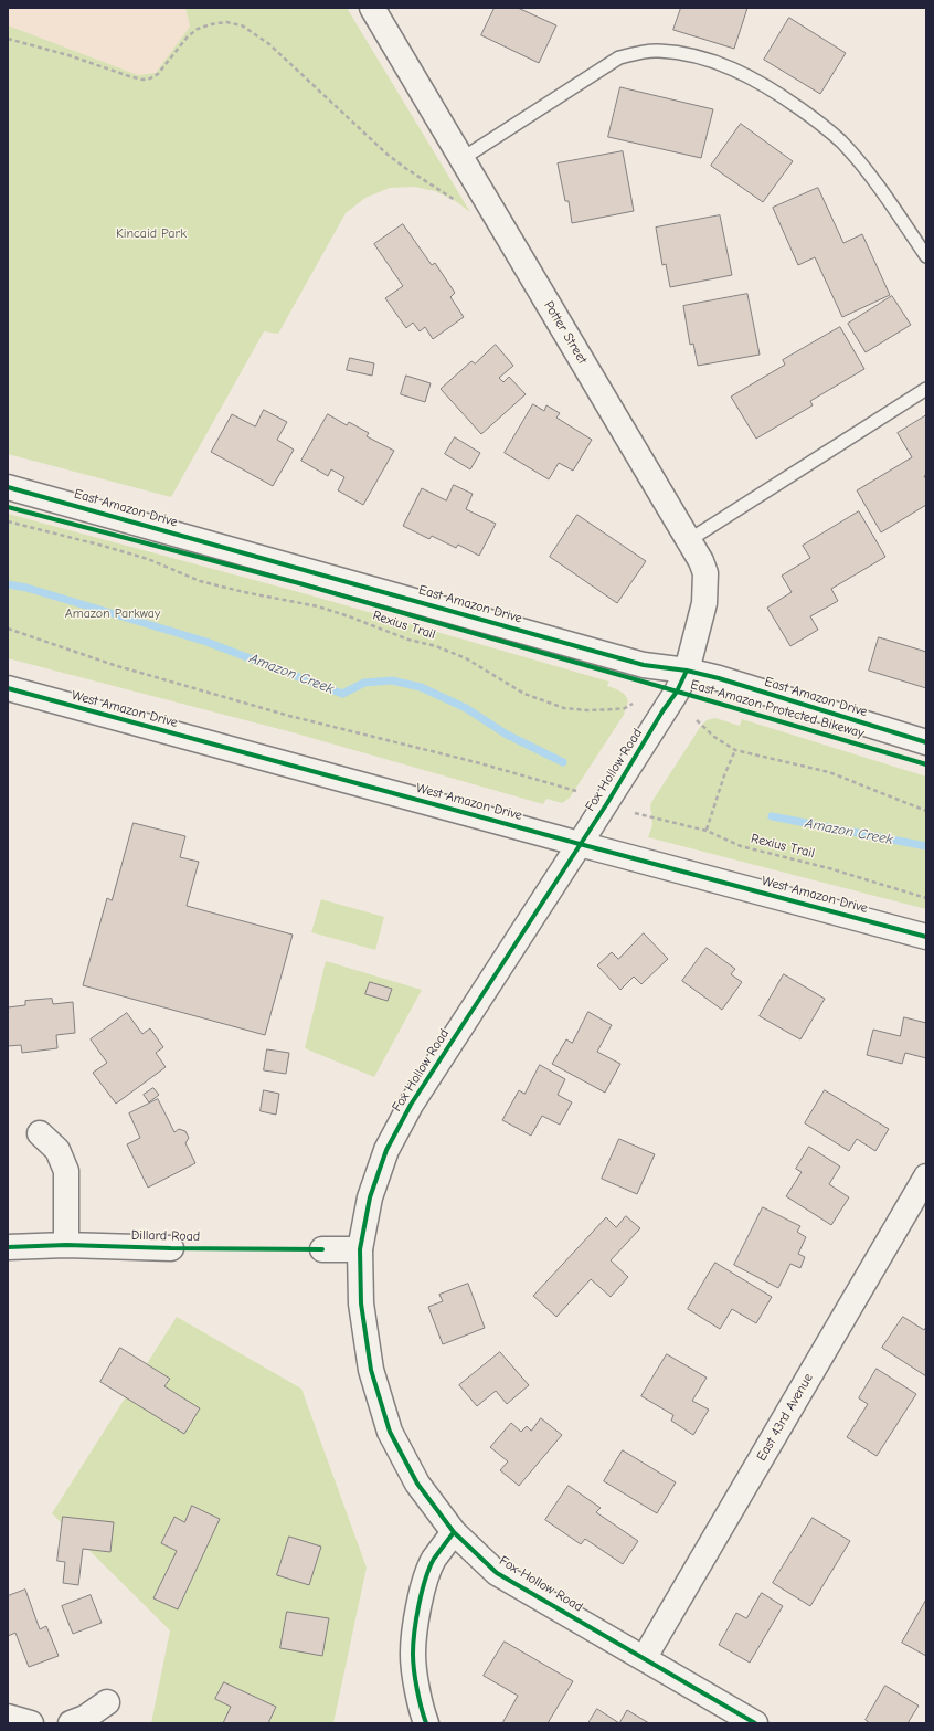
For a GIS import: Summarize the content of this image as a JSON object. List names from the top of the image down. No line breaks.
{"streets":{"street":["Potter Street","East Amazon Drive","West Amazon Drive","Fox Hollow Road","Dillard Road","East 43rd Avenue"],"cycle path":["Rexius Trail","East Amazon Protected Bikeway"]},"crossings":[["Potter Street","East Amazon Drive"],["Potter Street","Fox Hollow Road"],["East Amazon Drive","Fox Hollow Road"],["West Amazon Drive","Fox Hollow Road"],["Fox Hollow Road","East 43rd Avenue"]],"water":["Amazon Creek"],"parks":["Kincaid Park","Amazon Parkway"]}
